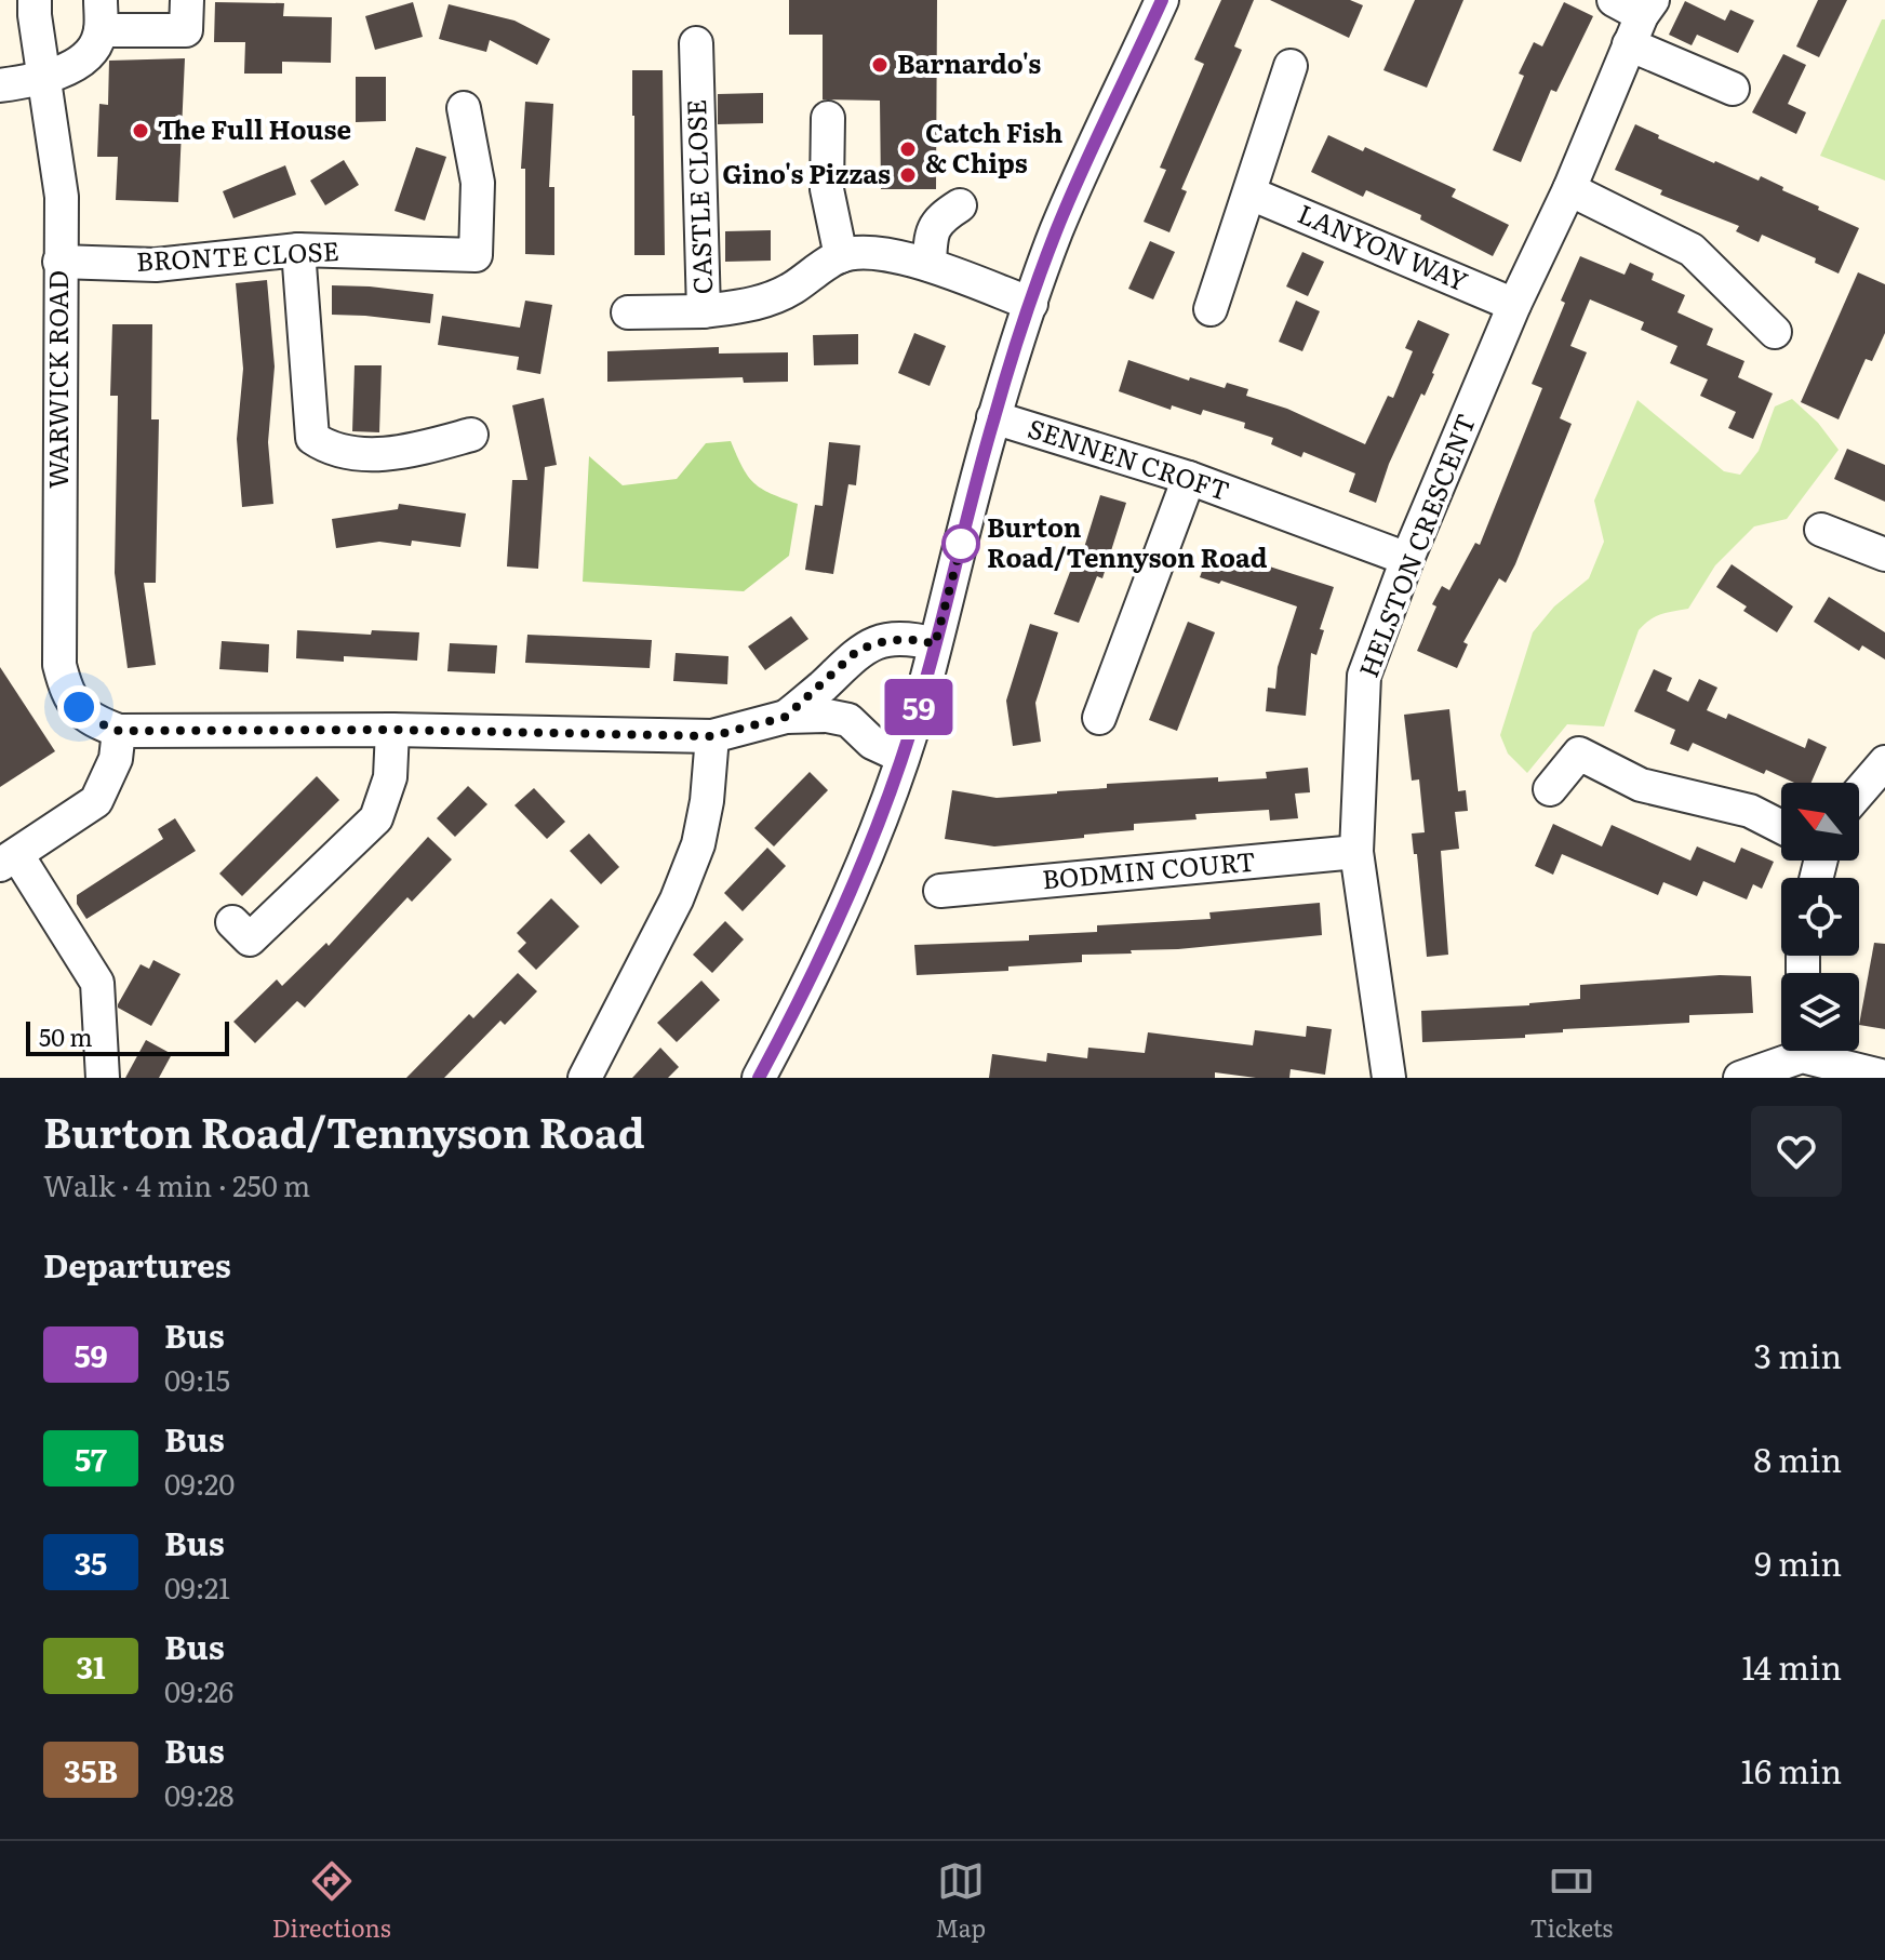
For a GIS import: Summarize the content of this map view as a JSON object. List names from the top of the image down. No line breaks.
{"streets":{"street":["CASTLE CLOSE","LANYON WAY","BRONTE CLOSE","WARWICK ROAD","SENNEN CROFT","HELSTON CRESCENT","BODMIN COURT"]},"crossings":[["LANYON WAY","HELSTON CRESCENT"],["BRONTE CLOSE","WARWICK ROAD"],["SENNEN CROFT","HELSTON CRESCENT"],["HELSTON CRESCENT","BODMIN COURT"]],"places":["Barnardo's","The Full House","Catch Fish & Chips","Gino's Pizzas","Burton Road/Tennyson Road"],"lines":["bus line 59"],"scale_bar":"50 m","north":"top left","page":{"on_map":"59","scale":"50 m","heading":[["Burton Road/Tennyson Road","Walk · 4 min · 250 m"],"Departures"],"list":[{"mark":"59","name":"Bus","note":"09:15","value":"3 min"},{"mark":"57","name":"Bus","note":"09:20","value":"8 min"},{"mark":"35","name":"Bus","note":"09:21","value":"9 min"},{"mark":"31","name":"Bus","note":"09:26","value":"14 min"},{"mark":"35B","name":"Bus","note":"09:28","value":"16 min"}],"tabs":["Directions","Map","Tickets"]}}
